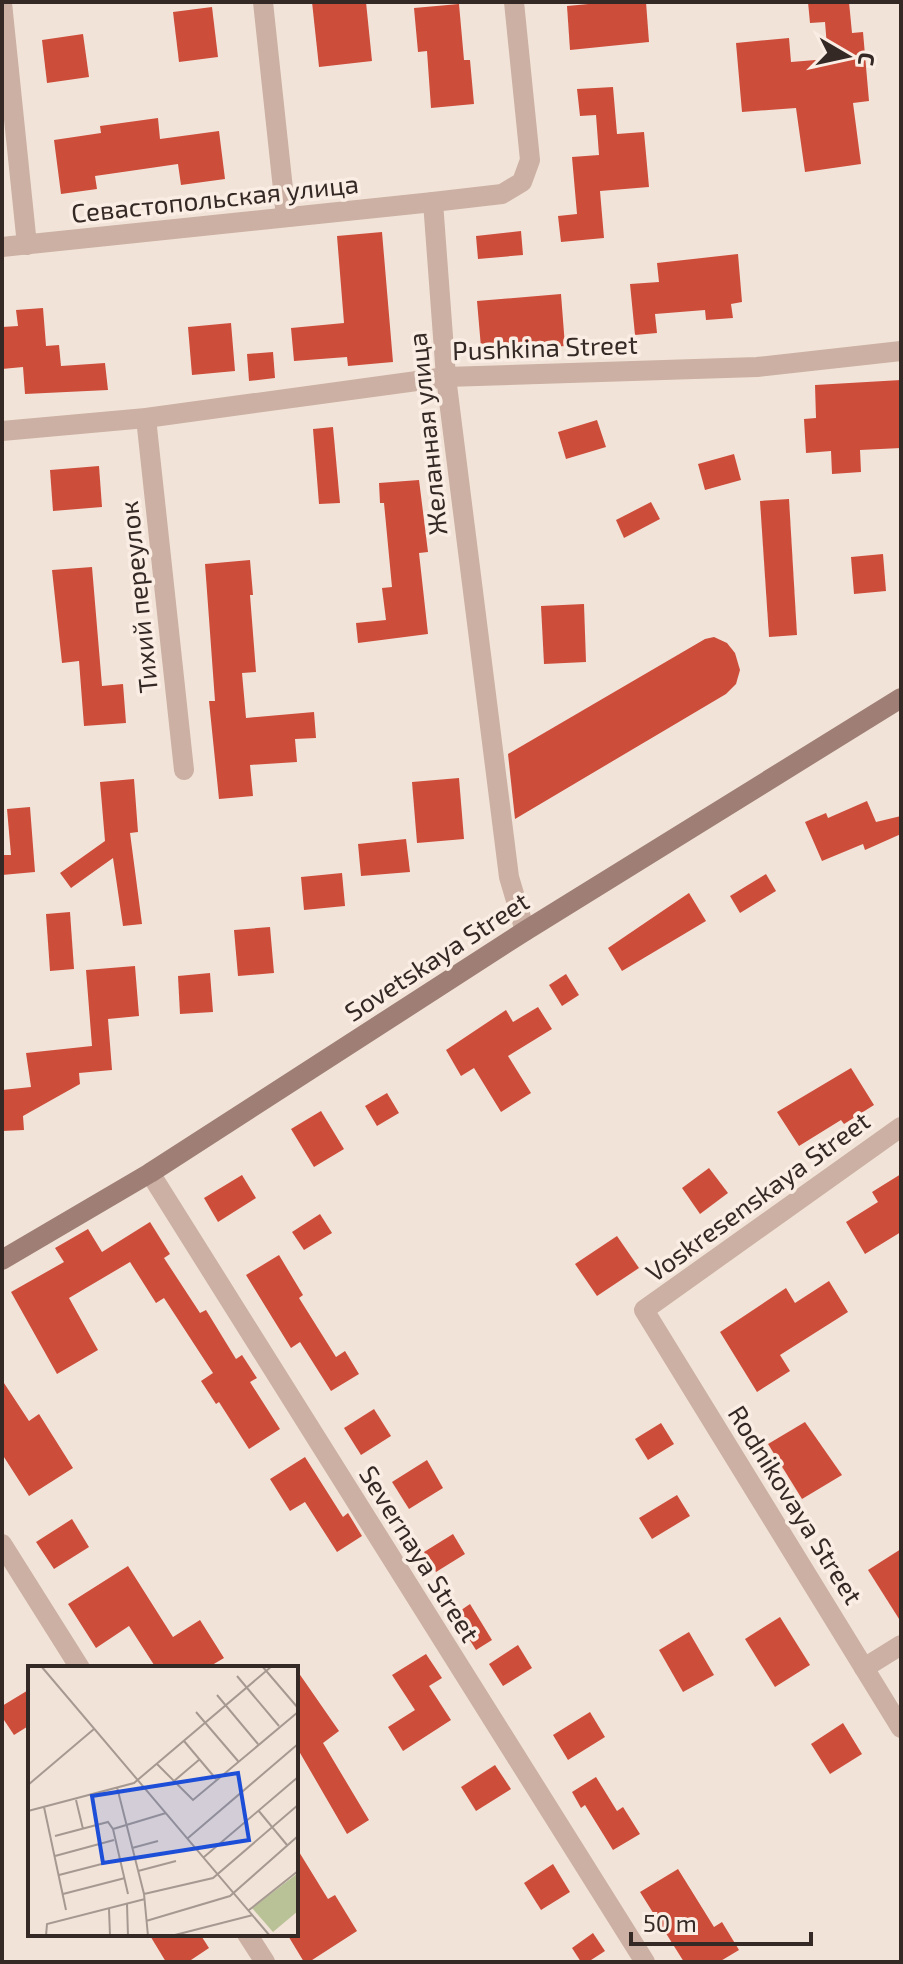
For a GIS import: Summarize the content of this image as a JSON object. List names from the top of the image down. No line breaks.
{"streets":{"main road":["Sovetskaya Street"],"street":["Севастопольская улица","Pushkina Street","Желанная улица","Тихий переулок","Voskresenskaya Street","Rodnikovaya Street","Severnaya Street"]},"crossings":[["Севастопольская улица","Желанная улица"],["Pushkina Street","Желанная улица"],["Pushkina Street","Тихий переулок"],["Желанная улица","Sovetskaya Street"],["Sovetskaya Street","Severnaya Street"],["Voskresenskaya Street","Rodnikovaya Street"]],"scale_bar":"50 m","north":"right"}
